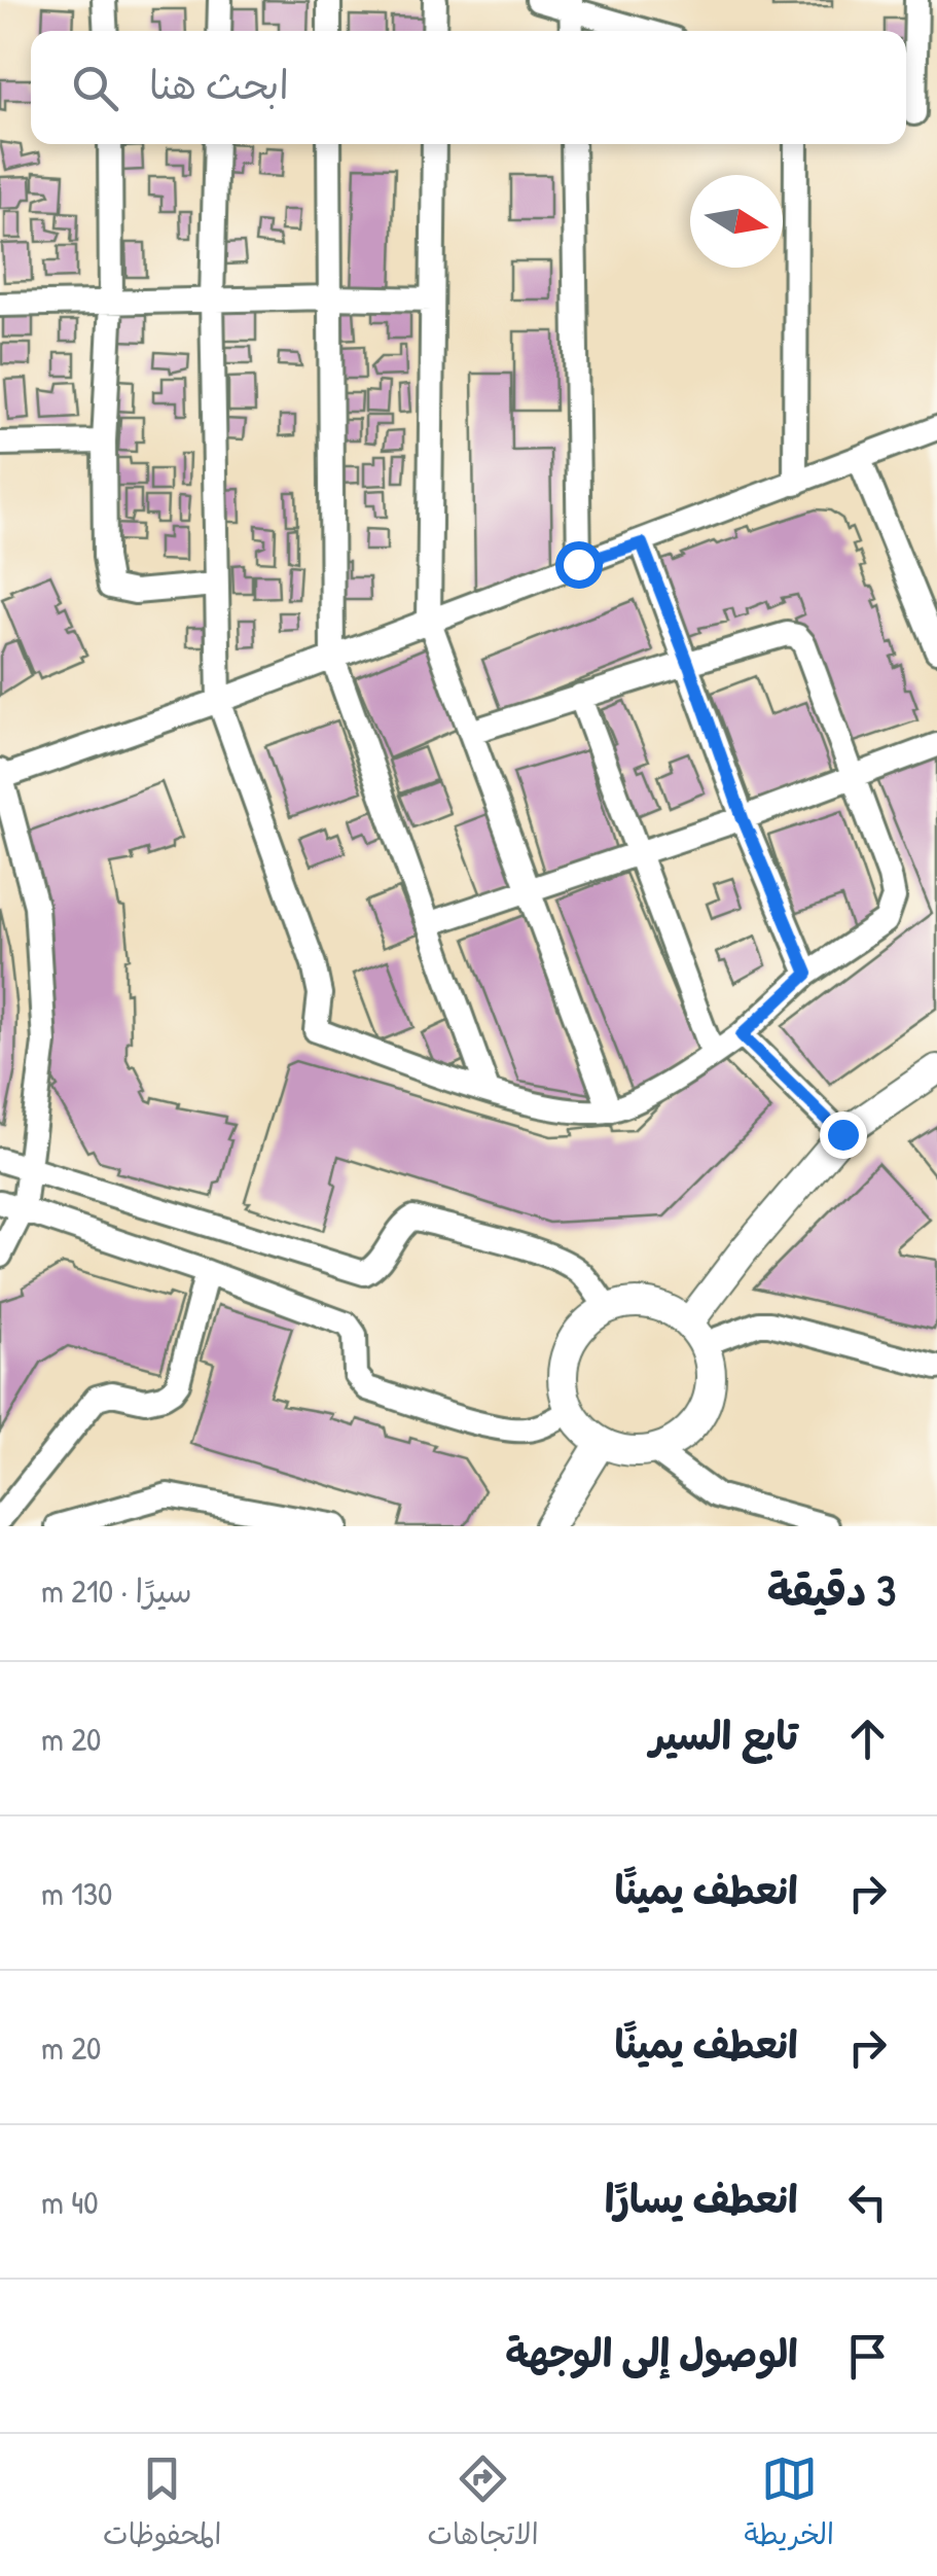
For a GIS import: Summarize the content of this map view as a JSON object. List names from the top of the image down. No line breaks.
{"north":"right","page":{"search":"ابحث هنا","heading":["3 دقيقة","سيرًا · 210 m"],"list":[["تابع السير","20 m"],["انعطف يمينًا","130 m"],["انعطف يمينًا","20 m"],["انعطف يسارًا","40 m"],"الوصول إلى الوجهة"],"nav":["الخريطة","الاتجاهات","المحفوظات"]}}
